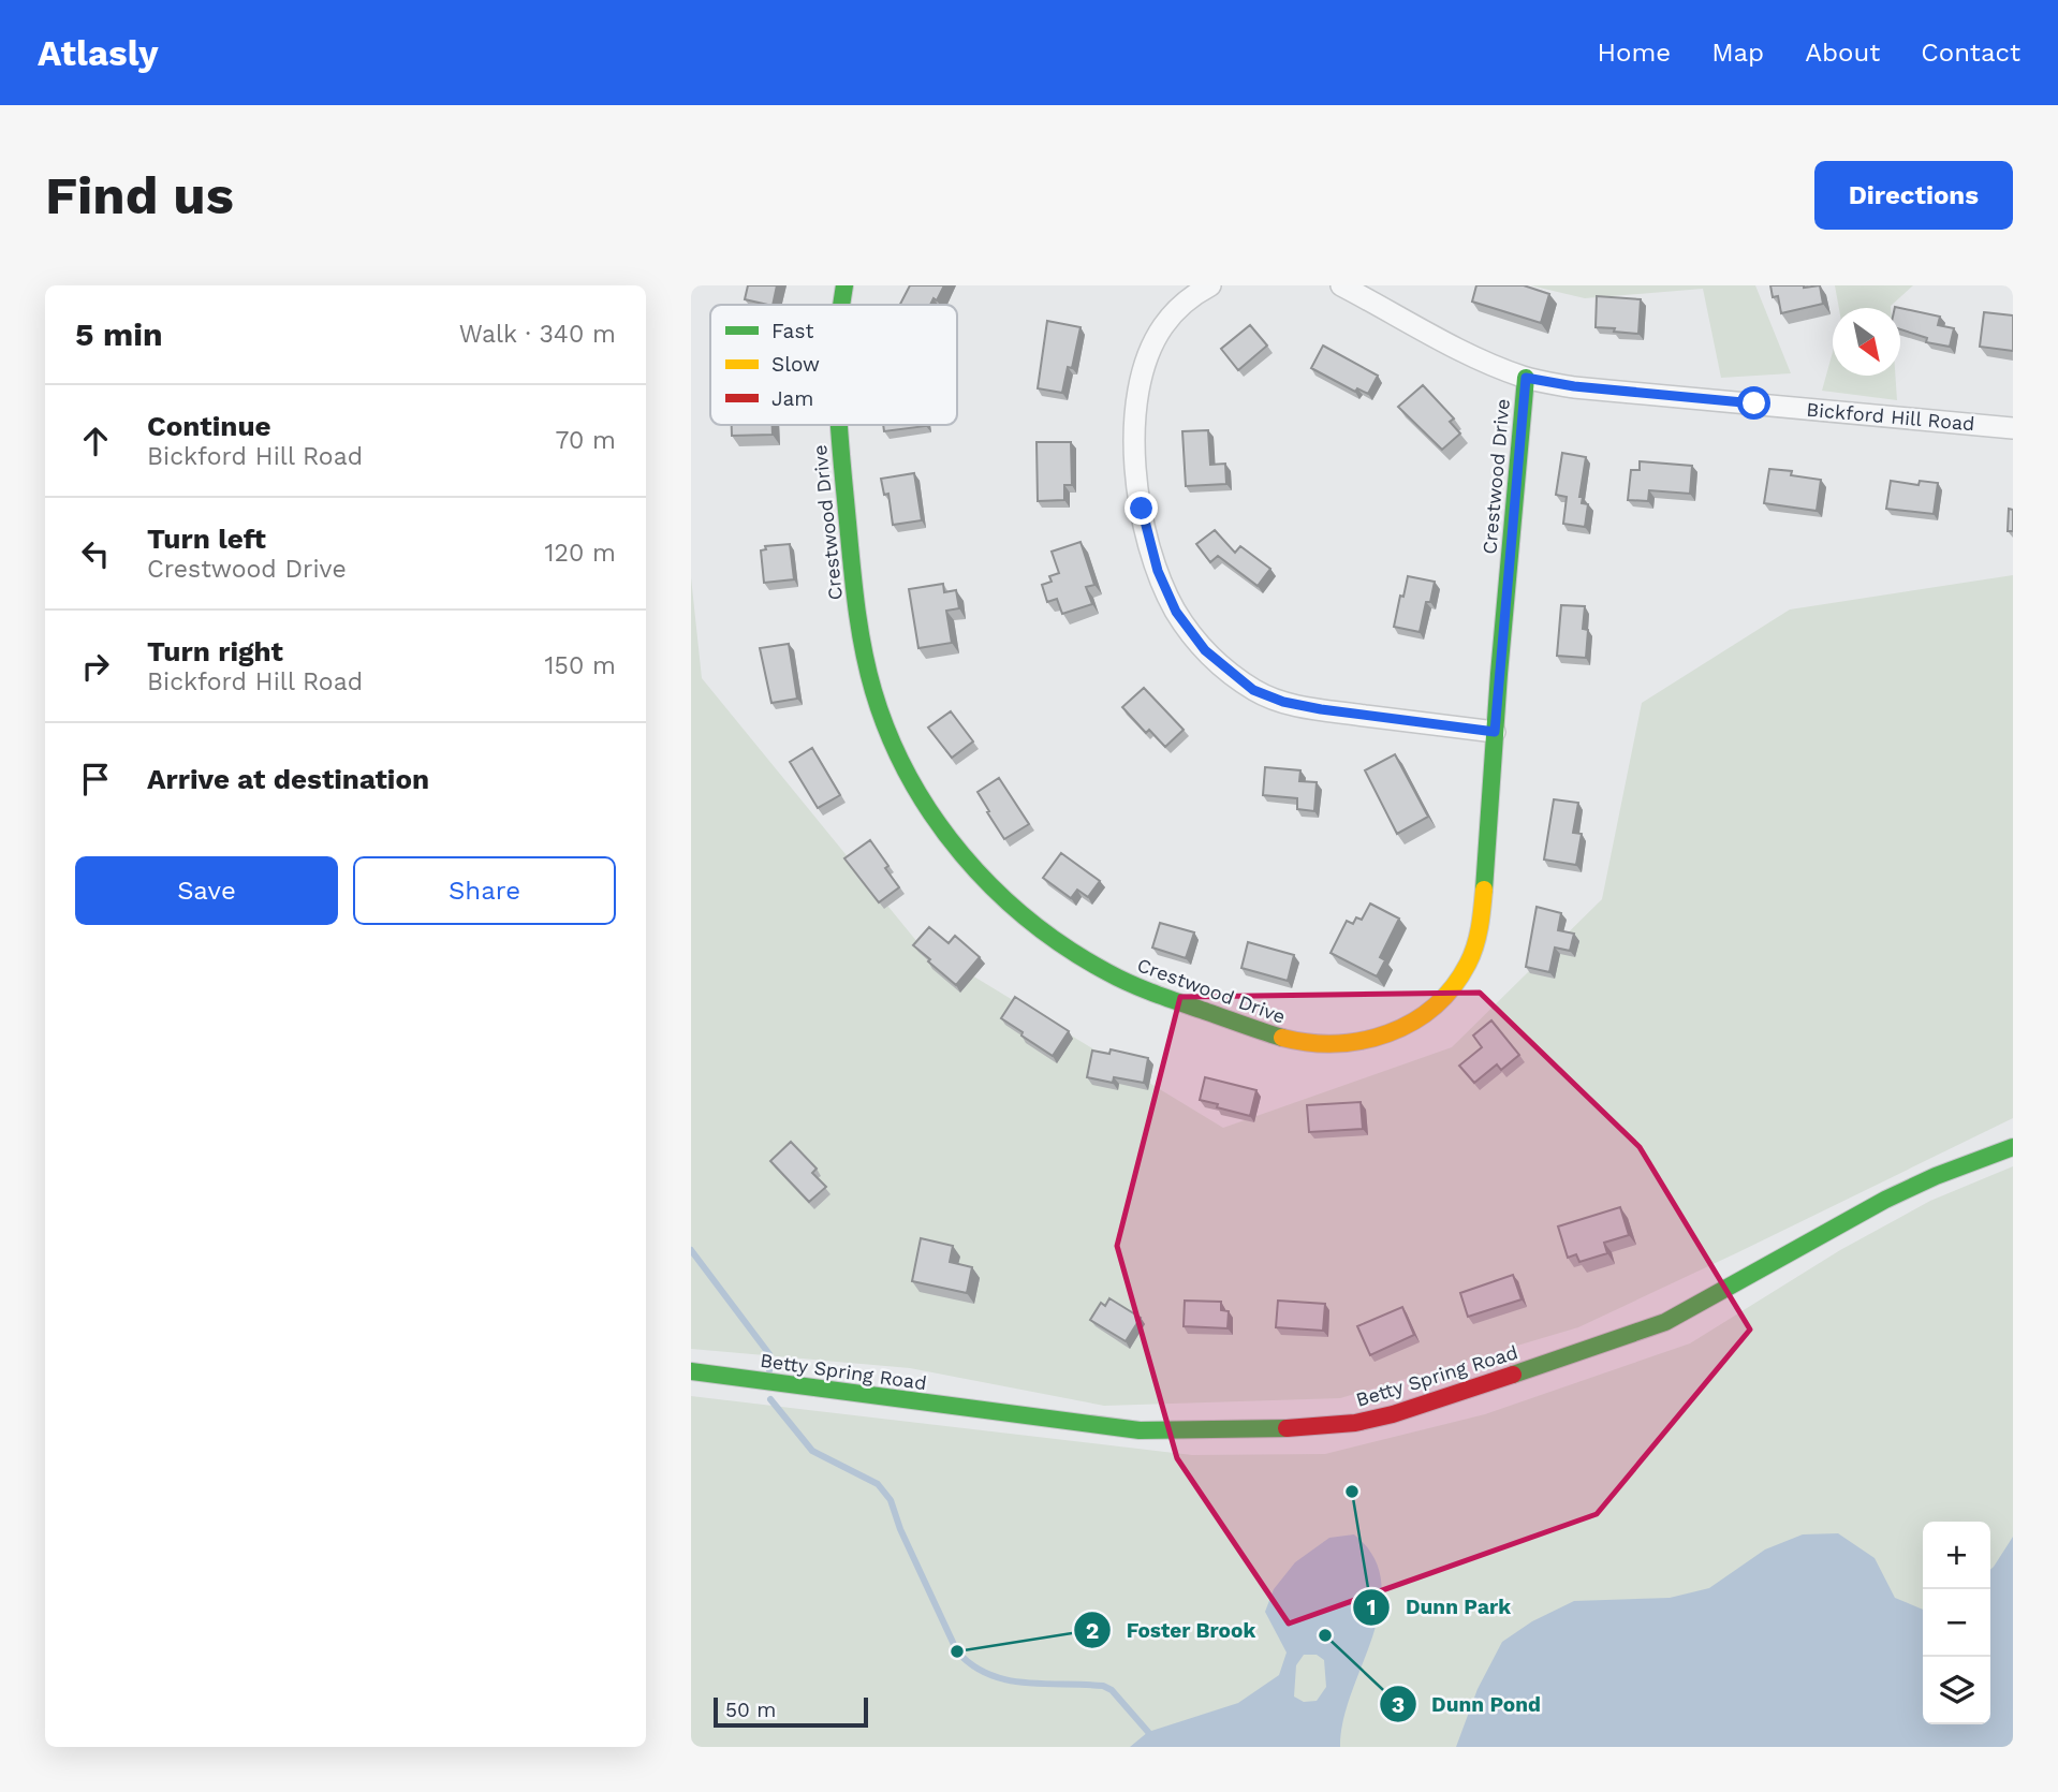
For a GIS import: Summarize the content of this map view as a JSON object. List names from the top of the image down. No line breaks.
{"streets":{"street":["Bickford Hill Road","Crestwood Drive","Betty Spring Road"]},"crossings":[["Bickford Hill Road","Crestwood Drive"]],"places":["Dunn Park","Dunn Pond","Foster Brook"],"legend":["Fast","Slow","Jam"],"scale_bar":"50 m","north":"bottom right","page":{"header":"Atlasly","nav":["Home","Map","About","Contact"],"buttons":["Directions",["Save","Share"]],"title":"Find us","heading":["5 min","Walk · 340 m"],"list":[["Continue","Bickford Hill Road","70 m"],["Turn left","Crestwood Drive","120 m"],["Turn right","Bickford Hill Road","150 m"],"Arrive at destination"],"map_buttons":["+","−"],"scale":"50 m"}}
